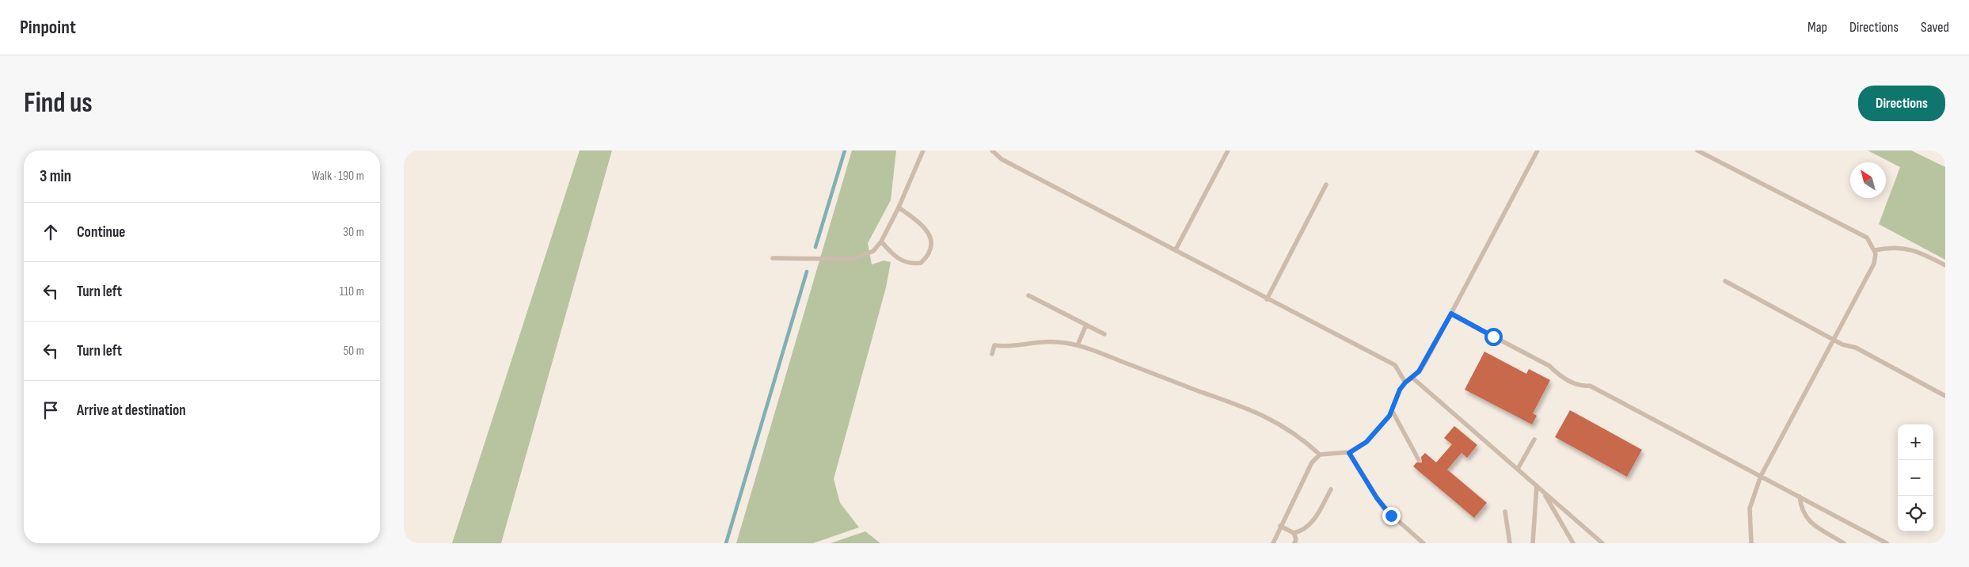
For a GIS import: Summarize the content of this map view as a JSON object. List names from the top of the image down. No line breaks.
{"north":"top left","page":{"header":"Pinpoint","nav":["Map","Directions","Saved"],"buttons":"Directions","title":"Find us","heading":["3 min","Walk · 190 m"],"list":[["Continue","30 m"],["Turn left","110 m"],["Turn left","50 m"],"Arrive at destination"],"map_buttons":["+","−"]}}
